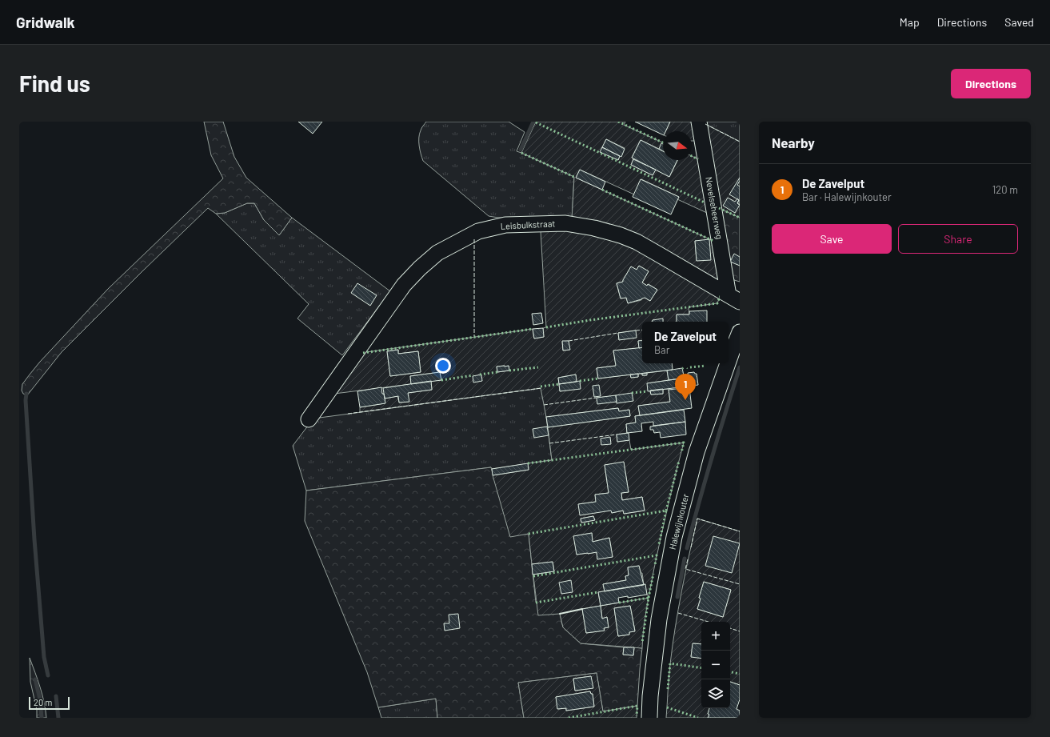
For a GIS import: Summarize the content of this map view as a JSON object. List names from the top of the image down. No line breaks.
{"streets":{"street":["Nevelseheerweg","Leisbulkstraat","Halewijnkouter"]},"crossings":[["Nevelseheerweg","Leisbulkstraat"]],"scale_bar":"20 m","north":"right","page":{"header":"Gridwalk","nav":["Map","Directions","Saved"],"buttons":["Directions",["Save","Share"]],"title":"Find us","heading":"Nearby","list":[{"mark":"1","name":"De Zavelput","note":"Bar · Halewijnkouter","value":"120 m"}],"popup":["De Zavelput","Bar"],"pins":"1","map_buttons":["+","−"],"scale":"20 m"}}
